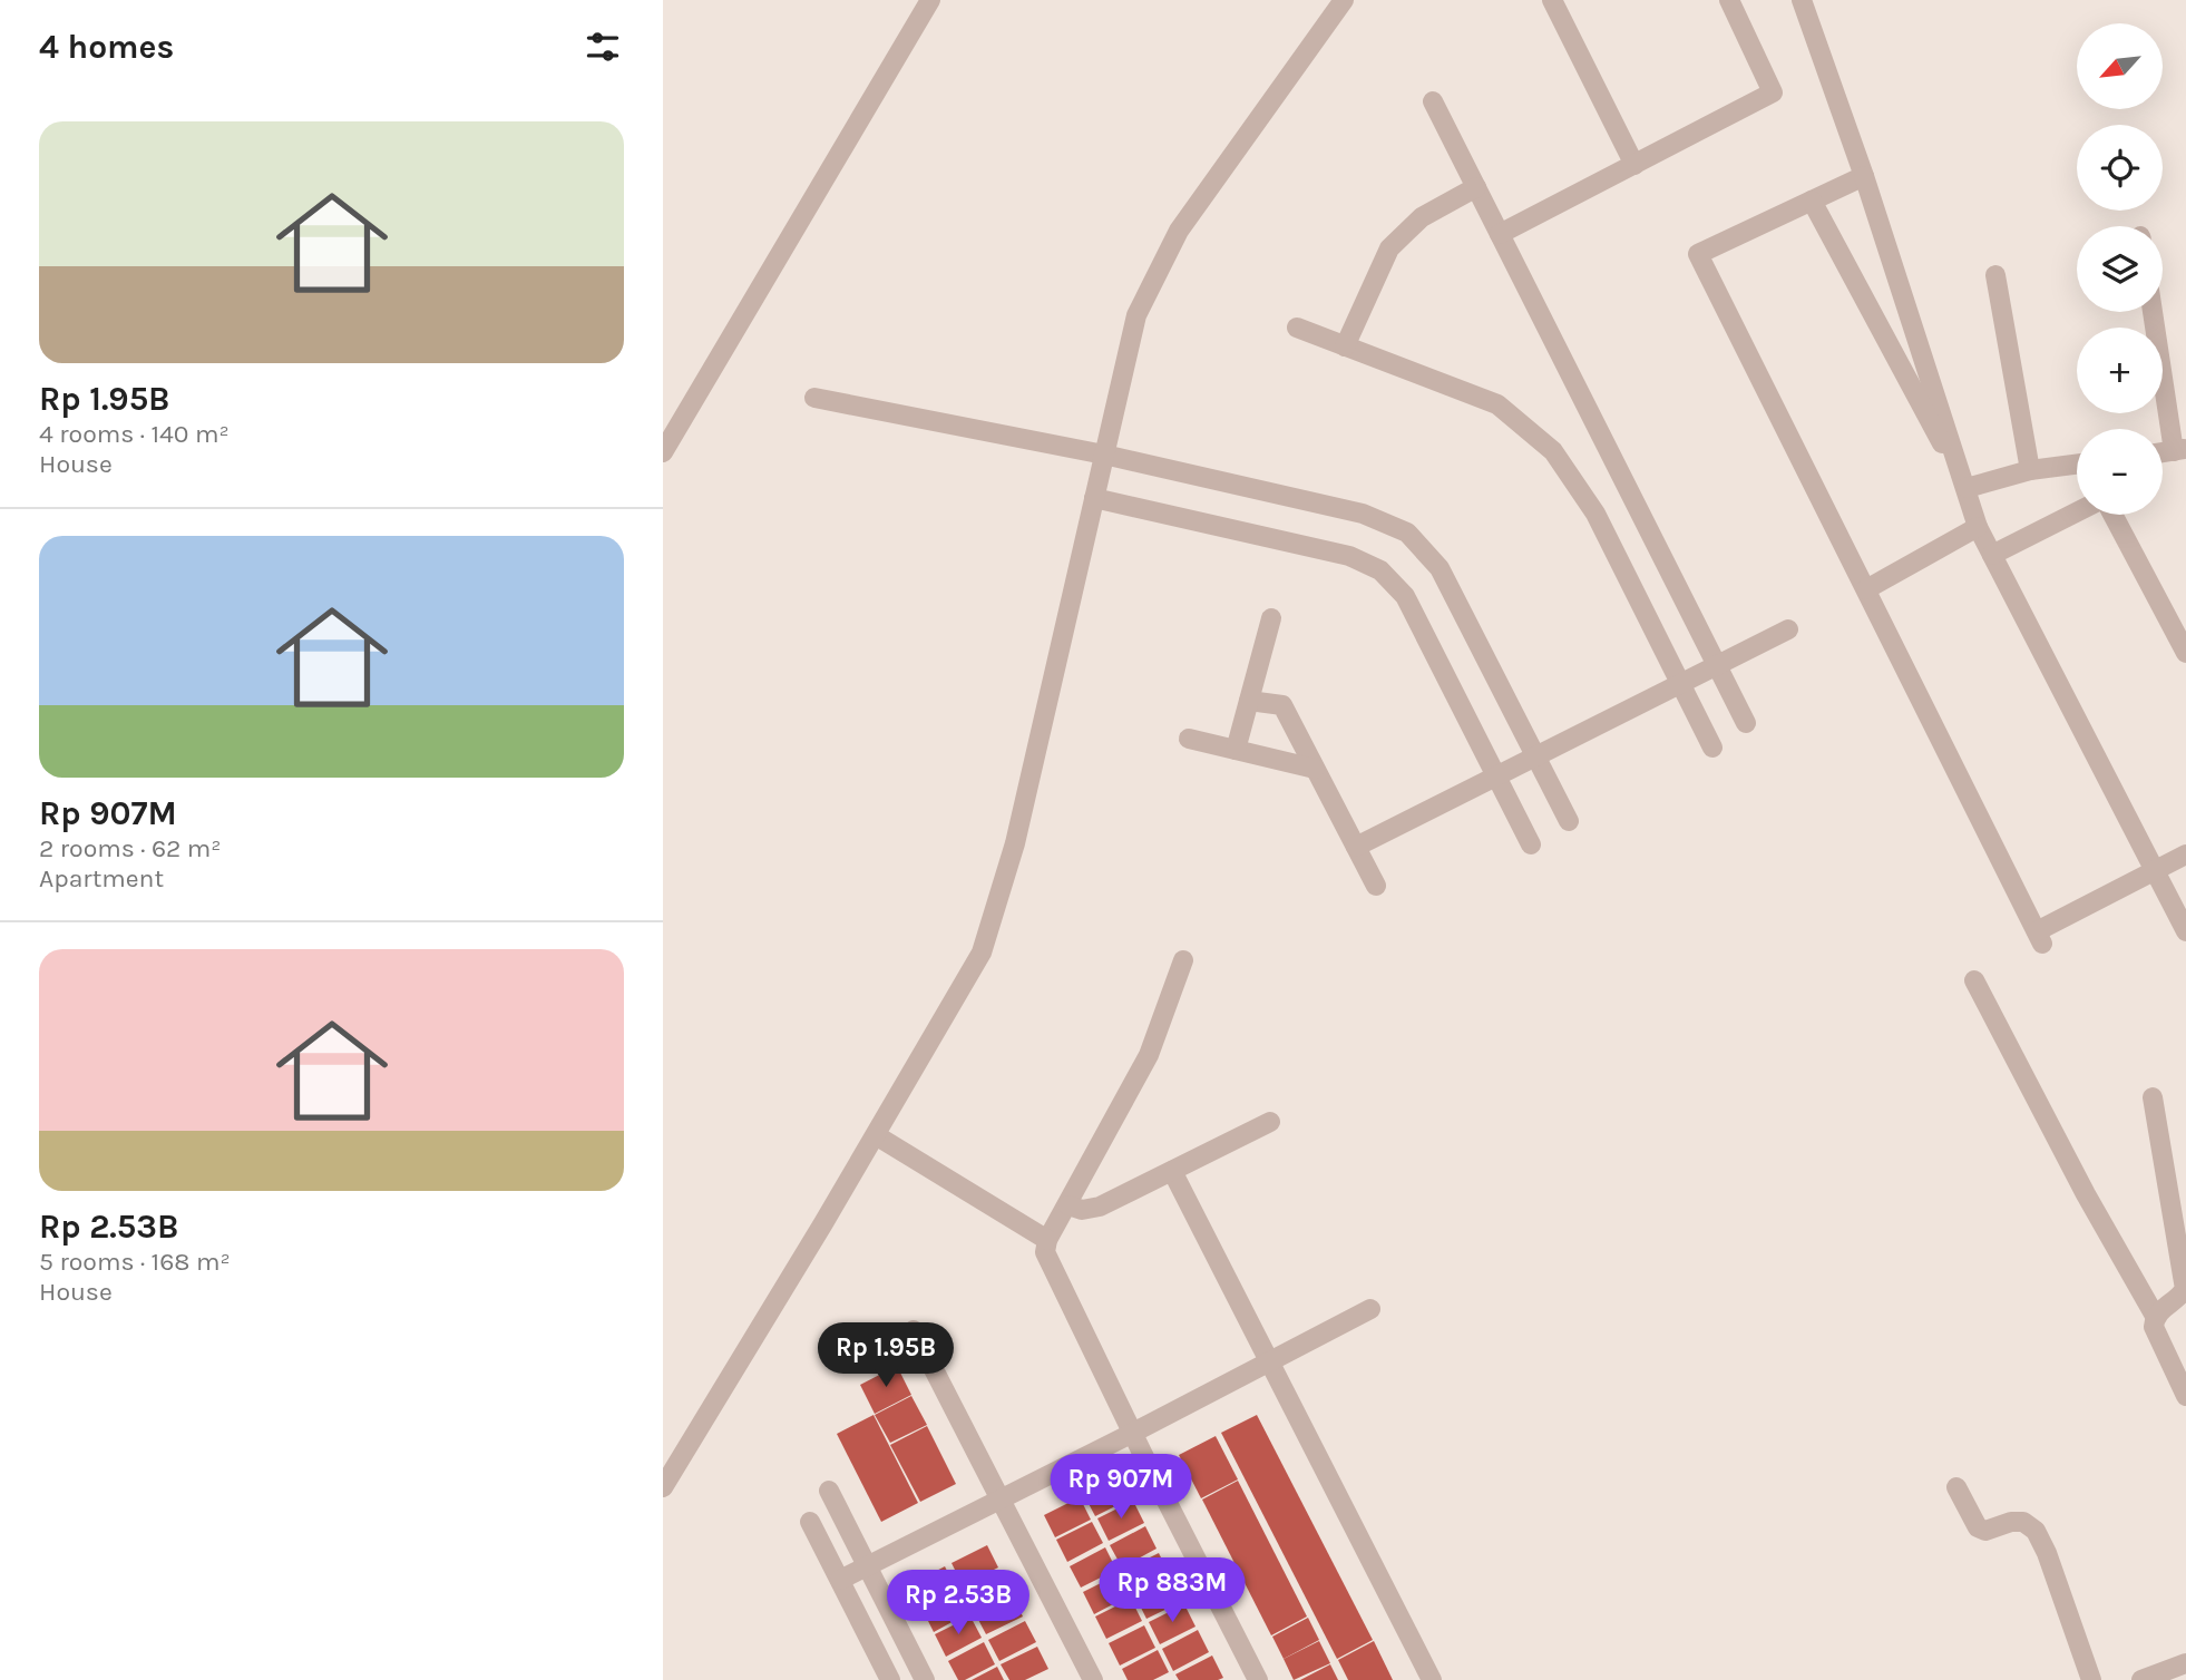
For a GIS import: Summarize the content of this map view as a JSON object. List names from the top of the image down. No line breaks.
{"north":"bottom left","page":{"heading":"4 homes","map_buttons":["+","−"],"list":[{"name":"Rp 1.95B","note":"4 rooms · 140 m² · House"},{"name":"Rp 907M","note":"2 rooms · 62 m² · Apartment"},{"name":"Rp 2.53B","note":"5 rooms · 168 m² · House"}],"price":["Rp 1.95B","Rp 907M","Rp 883M","Rp 2.53B"]}}
